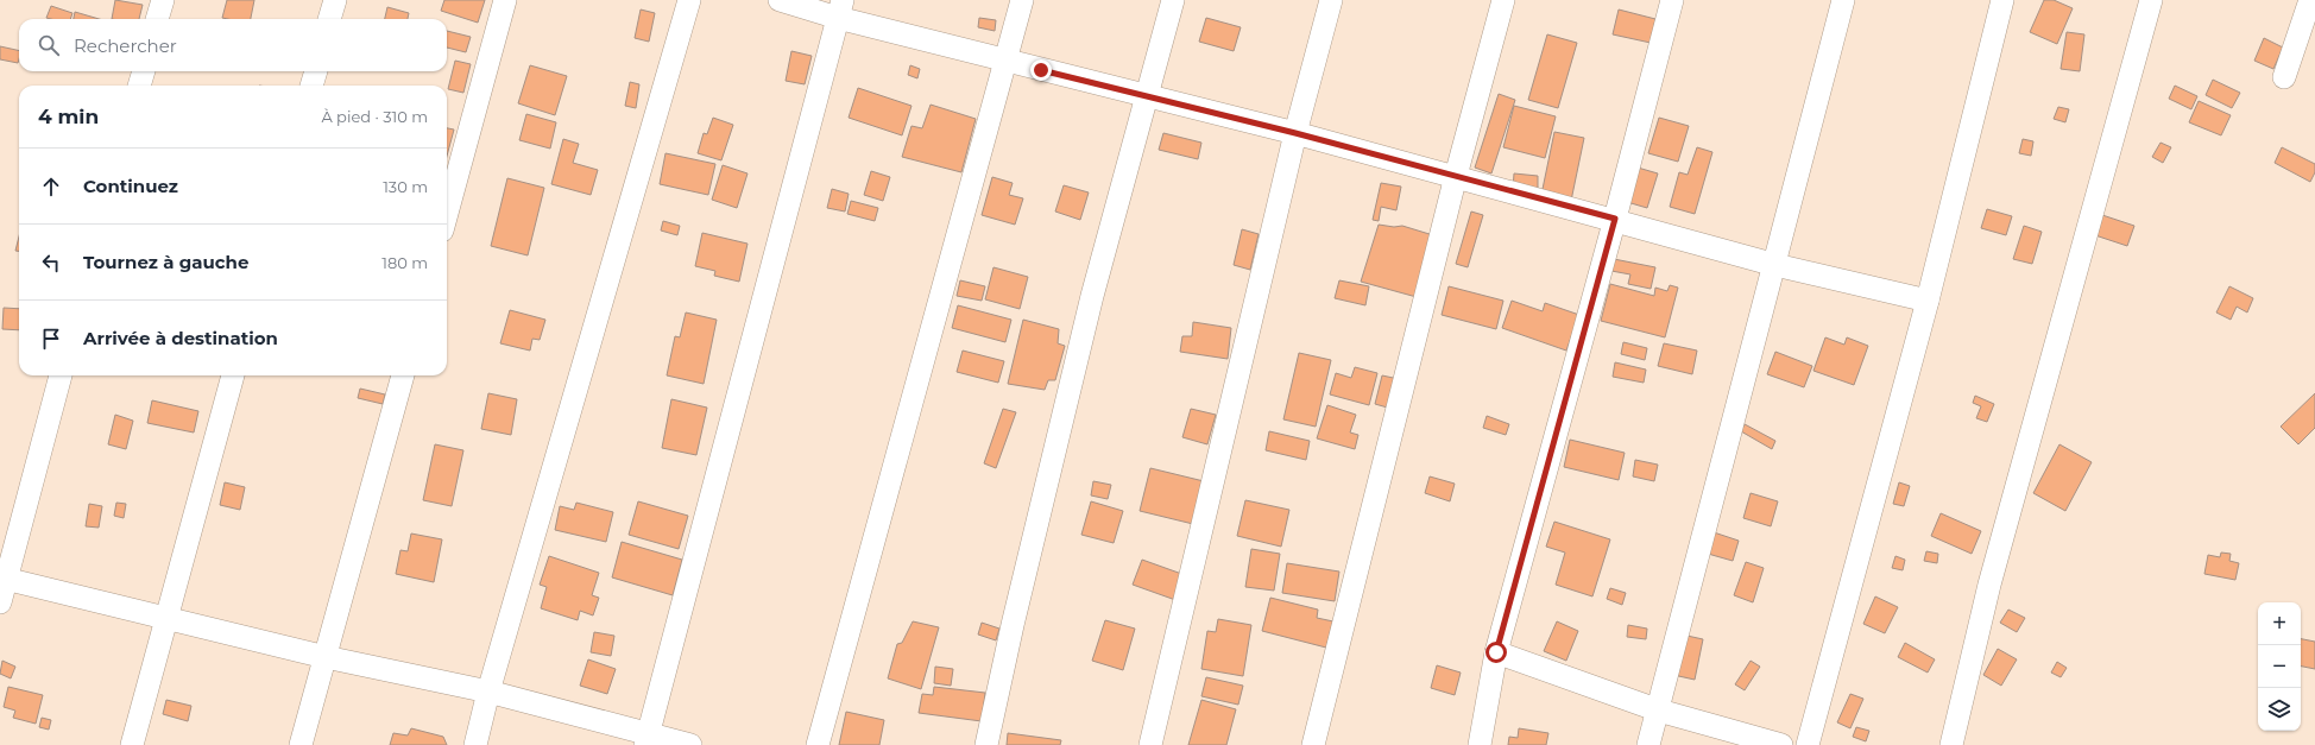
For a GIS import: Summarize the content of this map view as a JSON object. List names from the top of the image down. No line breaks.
{"page":{"search":"Rechercher","heading":["4 min","À pied · 310 m"],"list":[["Continuez","130 m"],["Tournez à gauche","180 m"],"Arrivée à destination"],"map_buttons":["+","−"]}}
